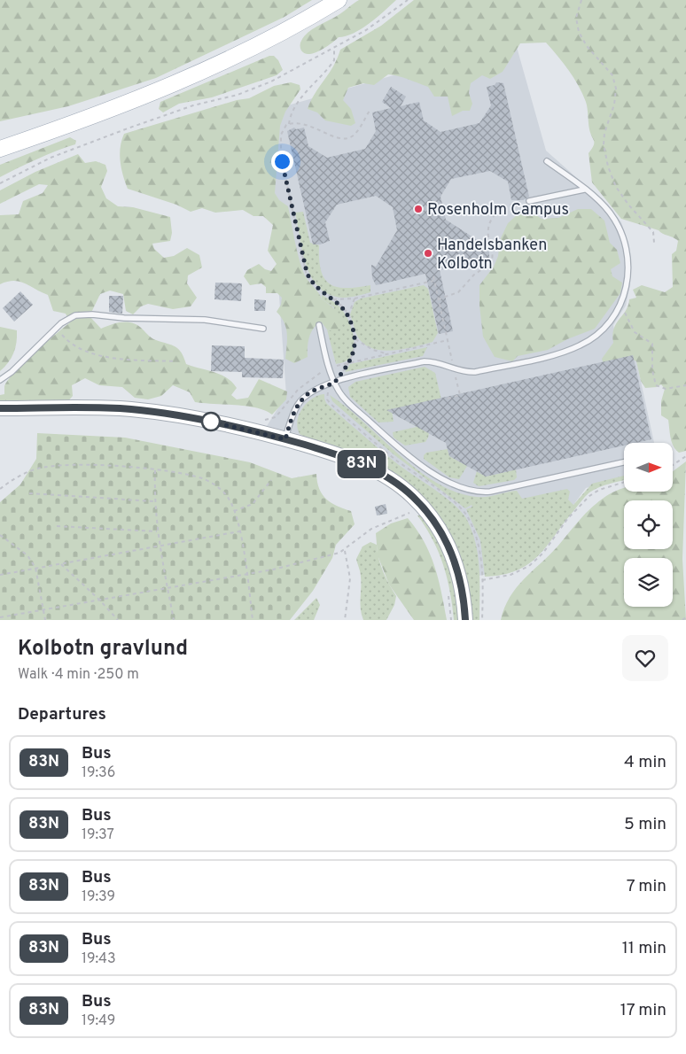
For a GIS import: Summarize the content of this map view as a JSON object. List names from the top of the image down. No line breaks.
{"places":["Rosenholm Campus","Handelsbanken Kolbotn"],"lines":["bus line 83N"],"north":"right","page":{"on_map":"83N","heading":[["Kolbotn gravlund","Walk · 4 min · 250 m"],"Departures"],"list":[{"mark":"83N","name":"Bus","note":"19:36","value":"4 min"},{"mark":"83N","name":"Bus","note":"19:37","value":"5 min"},{"mark":"83N","name":"Bus","note":"19:39","value":"7 min"},{"mark":"83N","name":"Bus","note":"19:43","value":"11 min"},{"mark":"83N","name":"Bus","note":"19:49","value":"17 min"}]}}
